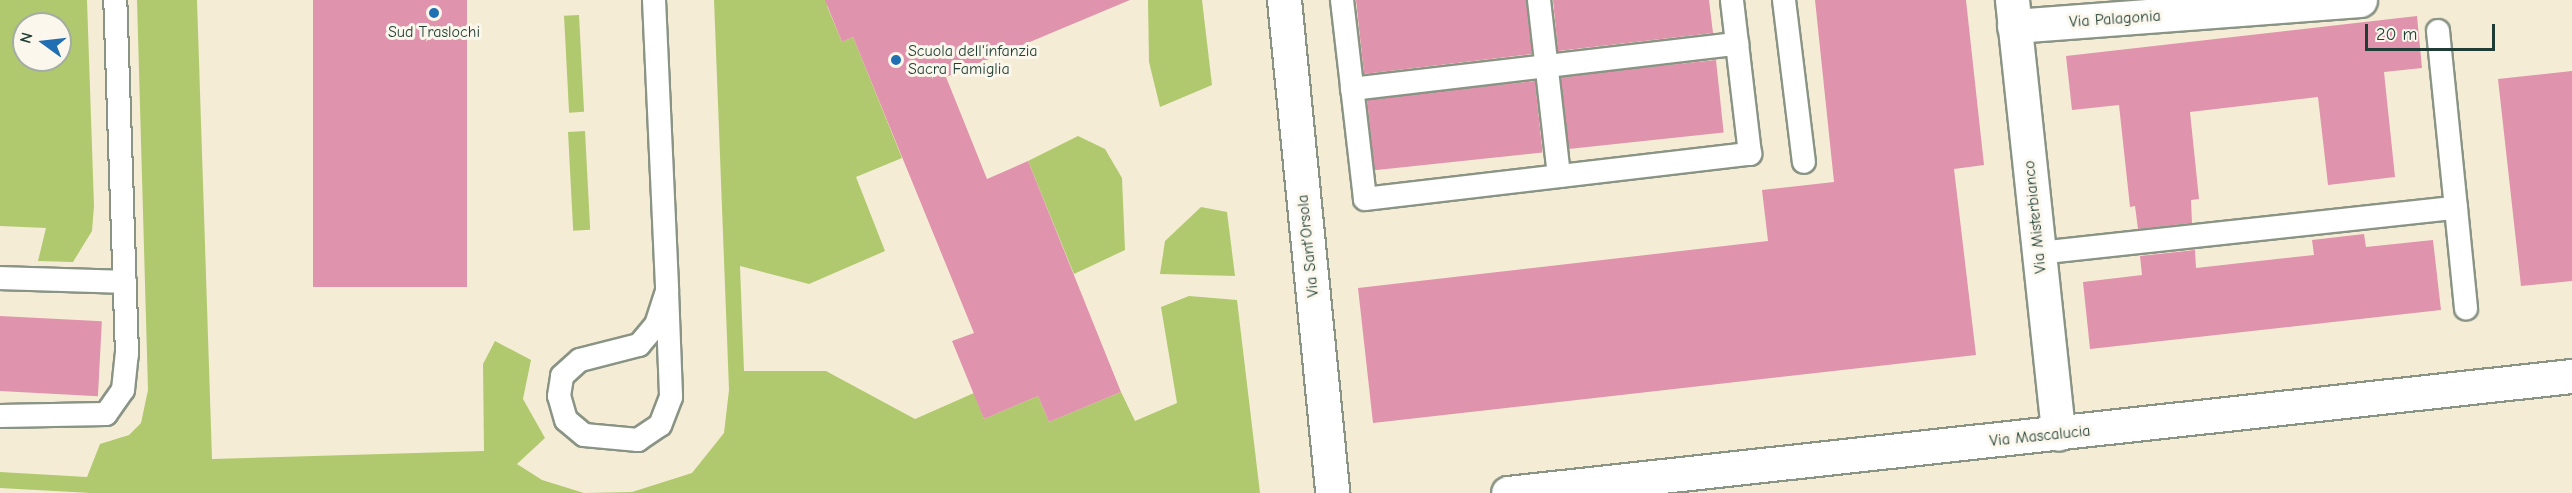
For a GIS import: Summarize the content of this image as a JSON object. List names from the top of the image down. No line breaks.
{"streets":{"street":["Via Palagonia","Via Misterbianco","Via Sant'Orsola","Via Mascalucia"]},"crossings":[["Via Palagonia","Via Misterbianco"],["Via Misterbianco","Via Mascalucia"]],"places":["Sud Traslochi","Scuola dell'infanzia Sacra Famiglia"],"scale_bar":"20 m","north":"left"}
